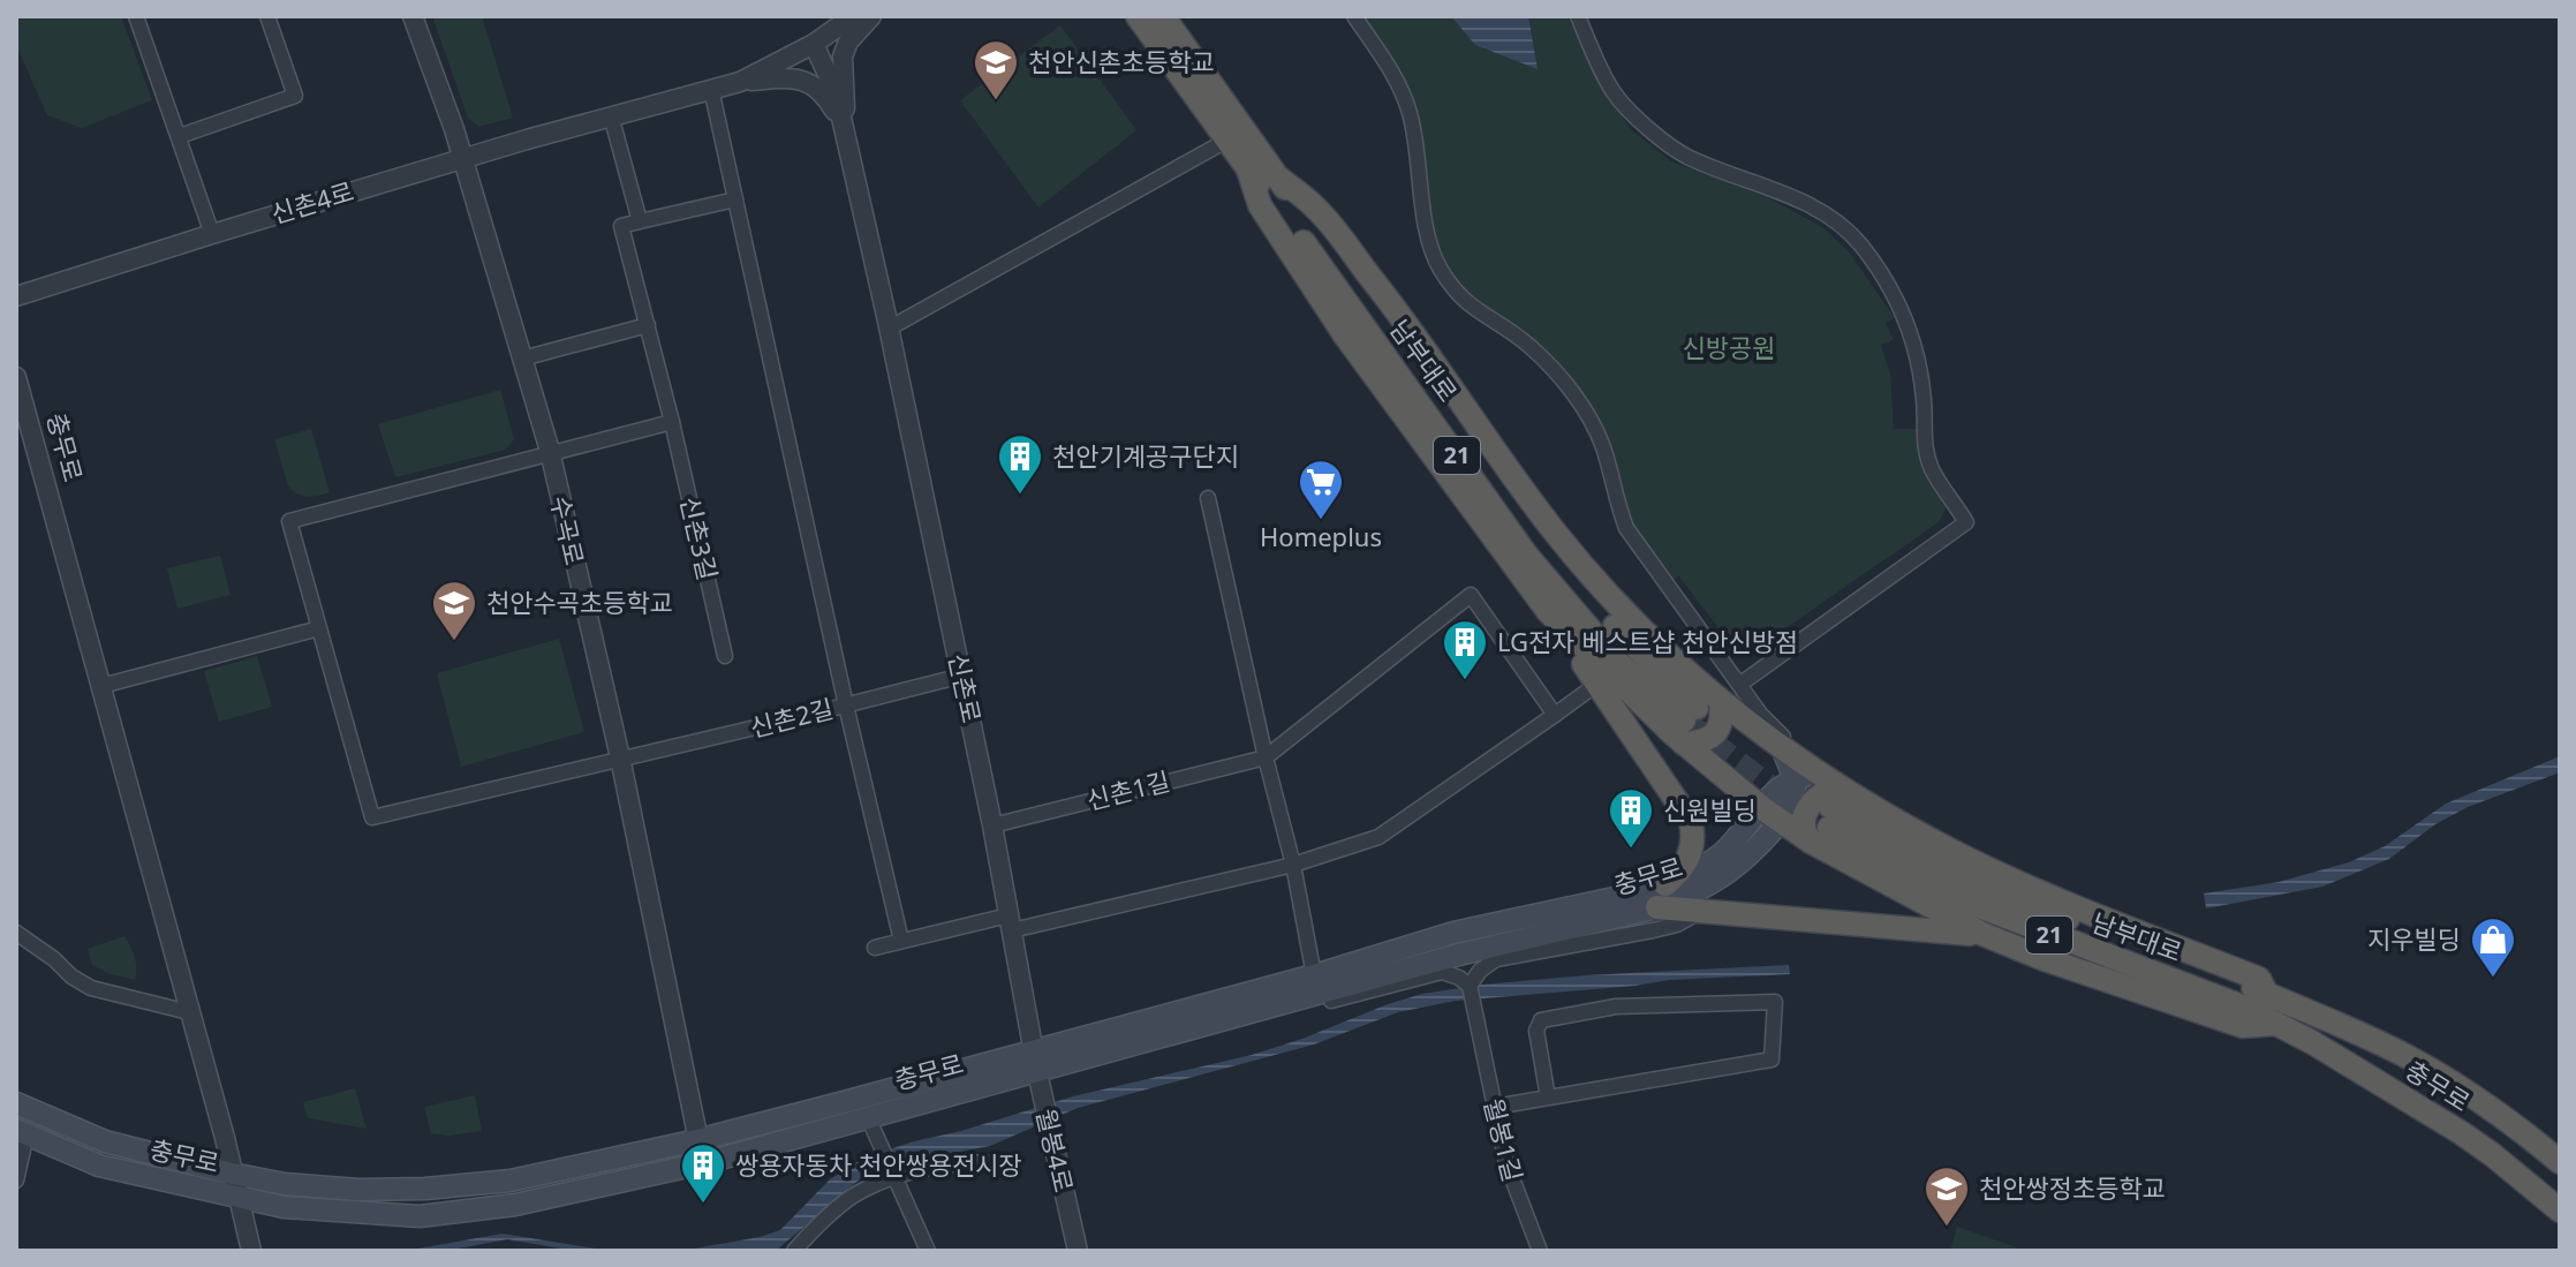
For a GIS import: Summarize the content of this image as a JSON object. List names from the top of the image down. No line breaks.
{"streets":{"highway":["남부대로","충무로","21"],"street":["신촌4로","수곡로","신촌3길","신촌로","신촌2길","신촌1길","월봉1길","월봉4로"]},"crossings":[["신촌4로","수곡로"],["신촌4로","신촌로"],["남부대로","충무로"],["충무로","수곡로"],["충무로","신촌로"],["충무로","월봉4로"],["수곡로","신촌2길"],["신촌로","신촌2길"],["신촌로","신촌1길"],["신촌로","월봉4로"]],"parks":["신방공원"],"places":{"school or university":["천안신촌초등학교","천안수곡초등학교","천안쌍정초등학교"],"building":["천안기계공구단지","LG전자 베스트샵 천안신방점","신원빌딩","쌍용자동차 천안쌍용전시장"],"supermarket":["Homeplus"],"shop":["지우빌딩"]}}
